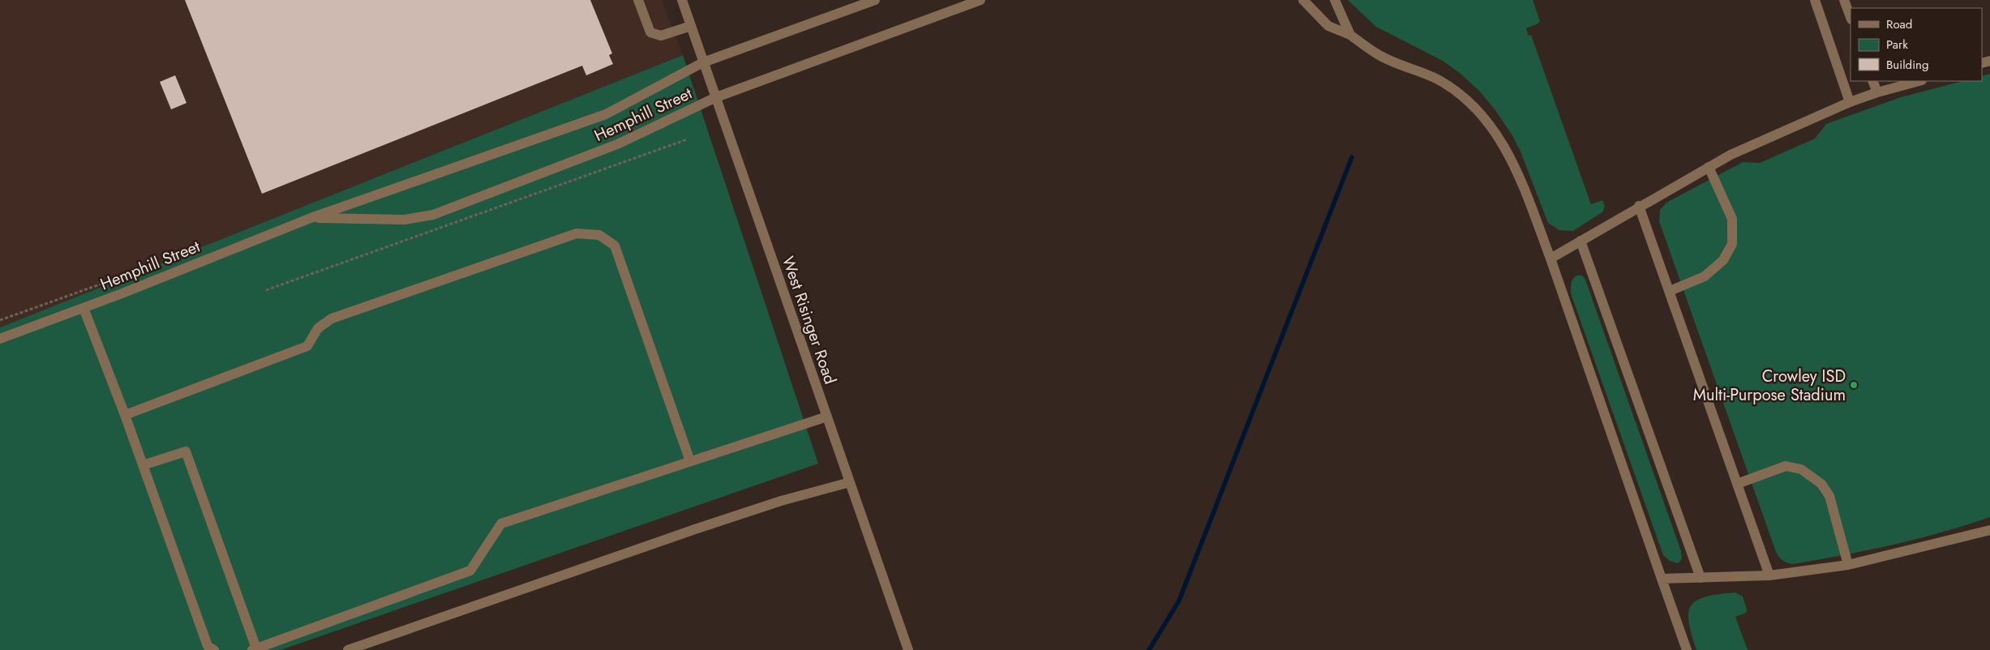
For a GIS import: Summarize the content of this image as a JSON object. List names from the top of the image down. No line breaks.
{"streets":{"street":["Hemphill Street","West Risinger Road"]},"crossings":[["Hemphill Street","West Risinger Road"]],"places":["Crowley ISD Multi-Purpose Stadium"],"legend":["Road","Park","Building"]}
